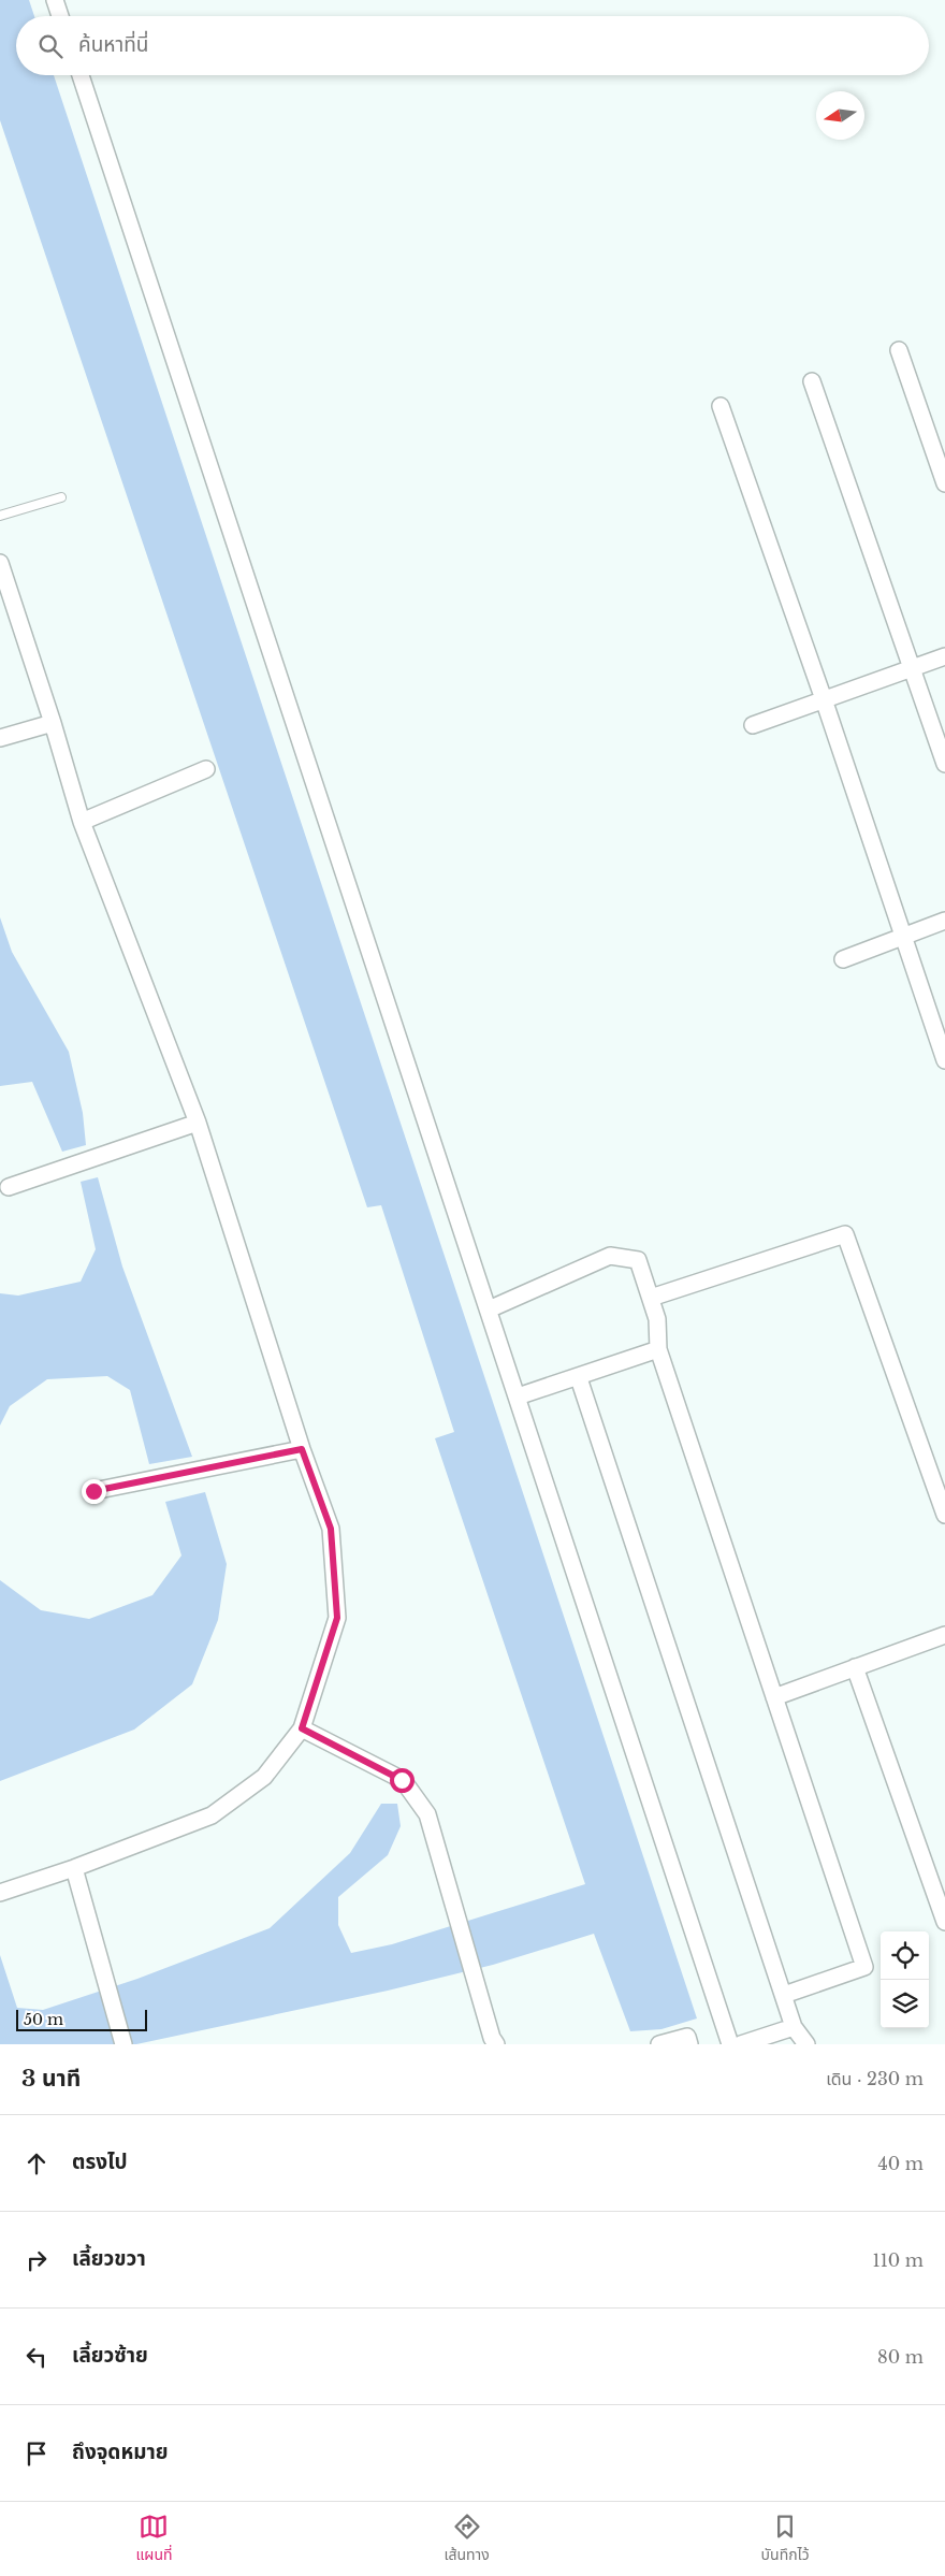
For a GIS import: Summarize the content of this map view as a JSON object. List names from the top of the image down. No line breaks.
{"scale_bar":"50 m","north":"left","page":{"search":"ค้นหาที่นี่","scale":"50 m","heading":["3 นาที","เดิน · 230 m"],"list":[["ตรงไป","40 m"],["เลี้ยวขวา","110 m"],["เลี้ยวซ้าย","80 m"],"ถึงจุดหมาย"],"nav":["แผนที่","เส้นทาง","บันทึกไว้"]}}
